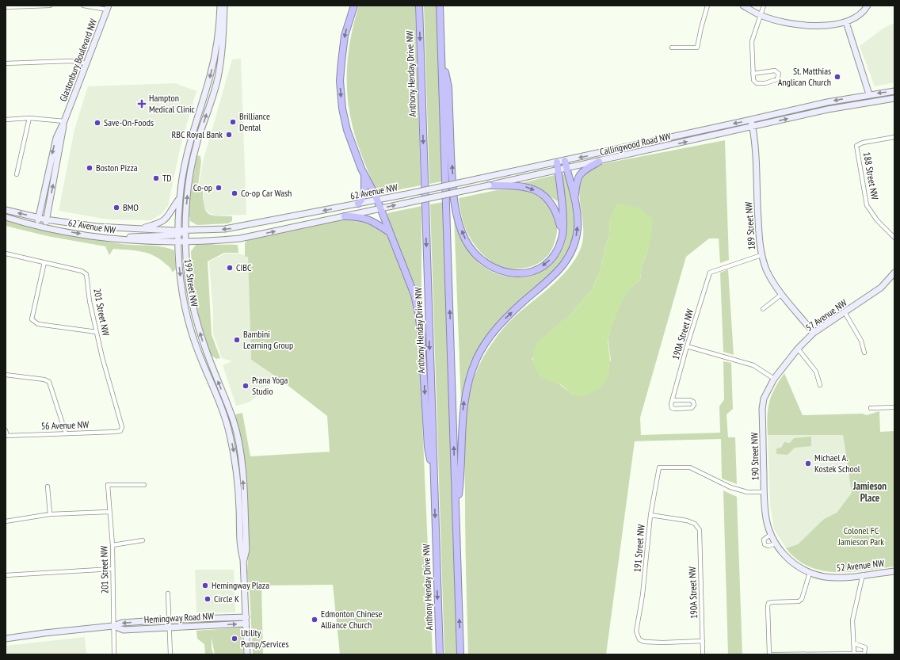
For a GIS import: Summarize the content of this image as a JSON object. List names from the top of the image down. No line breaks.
{"streets":{"highway":["Anthony Henday Drive NW"],"main road":["Glastonbury Boulevard NW","Callingwood Road NW","62 Avenue NW","189 Street NW","199 Street NW","57 Avenue NW","190 Street NW","52 Avenue NW","Hemingway Road NW"],"street":["188 Street NW","201 Street NW","190A Street NW","56 Avenue NW","191 Street NW"]},"crossings":[["Glastonbury Boulevard NW","62 Avenue NW"],["Callingwood Road NW","62 Avenue NW"],["Callingwood Road NW","189 Street NW"],["62 Avenue NW","199 Street NW"],["189 Street NW","57 Avenue NW"],["189 Street NW","190A Street NW"],["199 Street NW","Hemingway Road NW"],["201 Street NW","56 Avenue NW"],["201 Street NW","Hemingway Road NW"],["57 Avenue NW","190 Street NW"],["190A Street NW","191 Street NW"],["190 Street NW","191 Street NW"],["190 Street NW","52 Avenue NW"]],"districts":["Jamieson Place"],"parks":["Colonel FC Jamieson Park"],"places":{"other":["St. Matthias Anglican Church","Brilliance Dental","Save-On-Foods","RBC Royal Bank","Boston Pizza","TD","Co-op","Co-op Car Wash","BMO","CIBC","Bambini Learning Group","Prana Yoga Studio","Michael A. Kostek School","Hemingway Plaza","Circle K","Edmonton Chinese Alliance Church","Utility Pump/Services"],"health":["Hampton Medical Clinic"]}}
